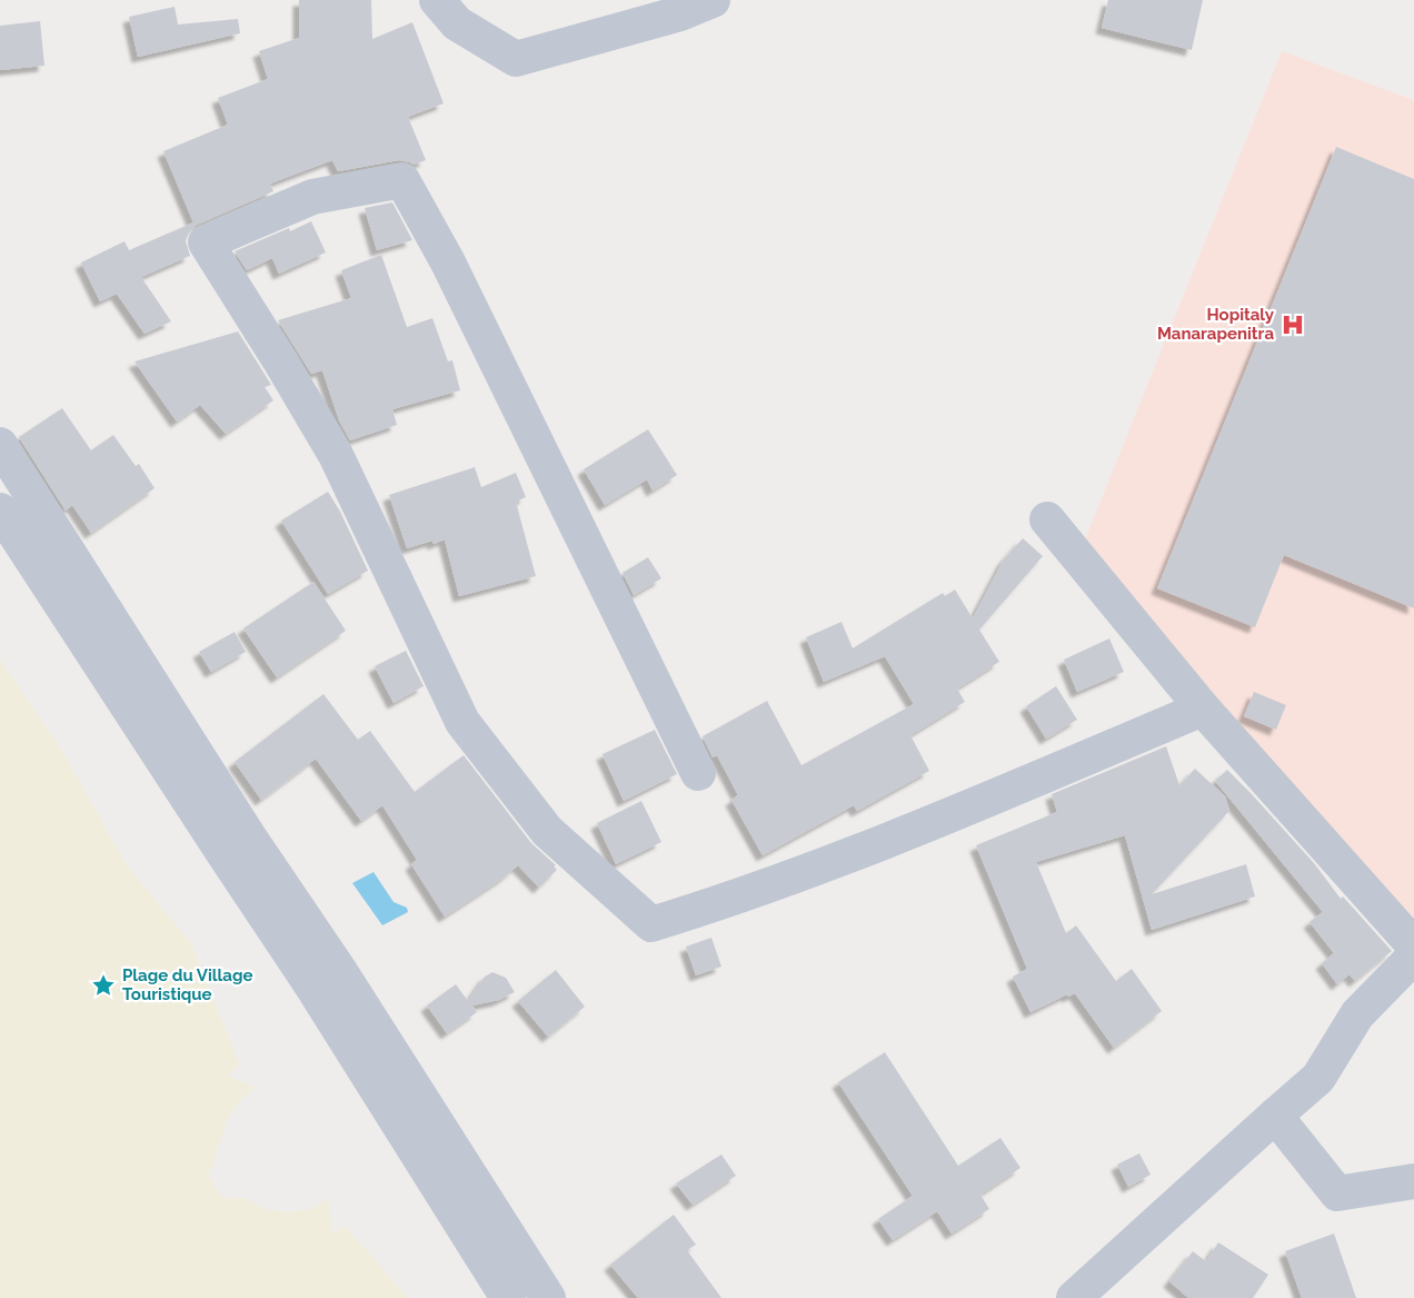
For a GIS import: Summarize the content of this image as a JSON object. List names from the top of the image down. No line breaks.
{"places":{"hospital":["Hopitaly Manarapenitra"],"place":["Plage du Village Touristique"]}}
